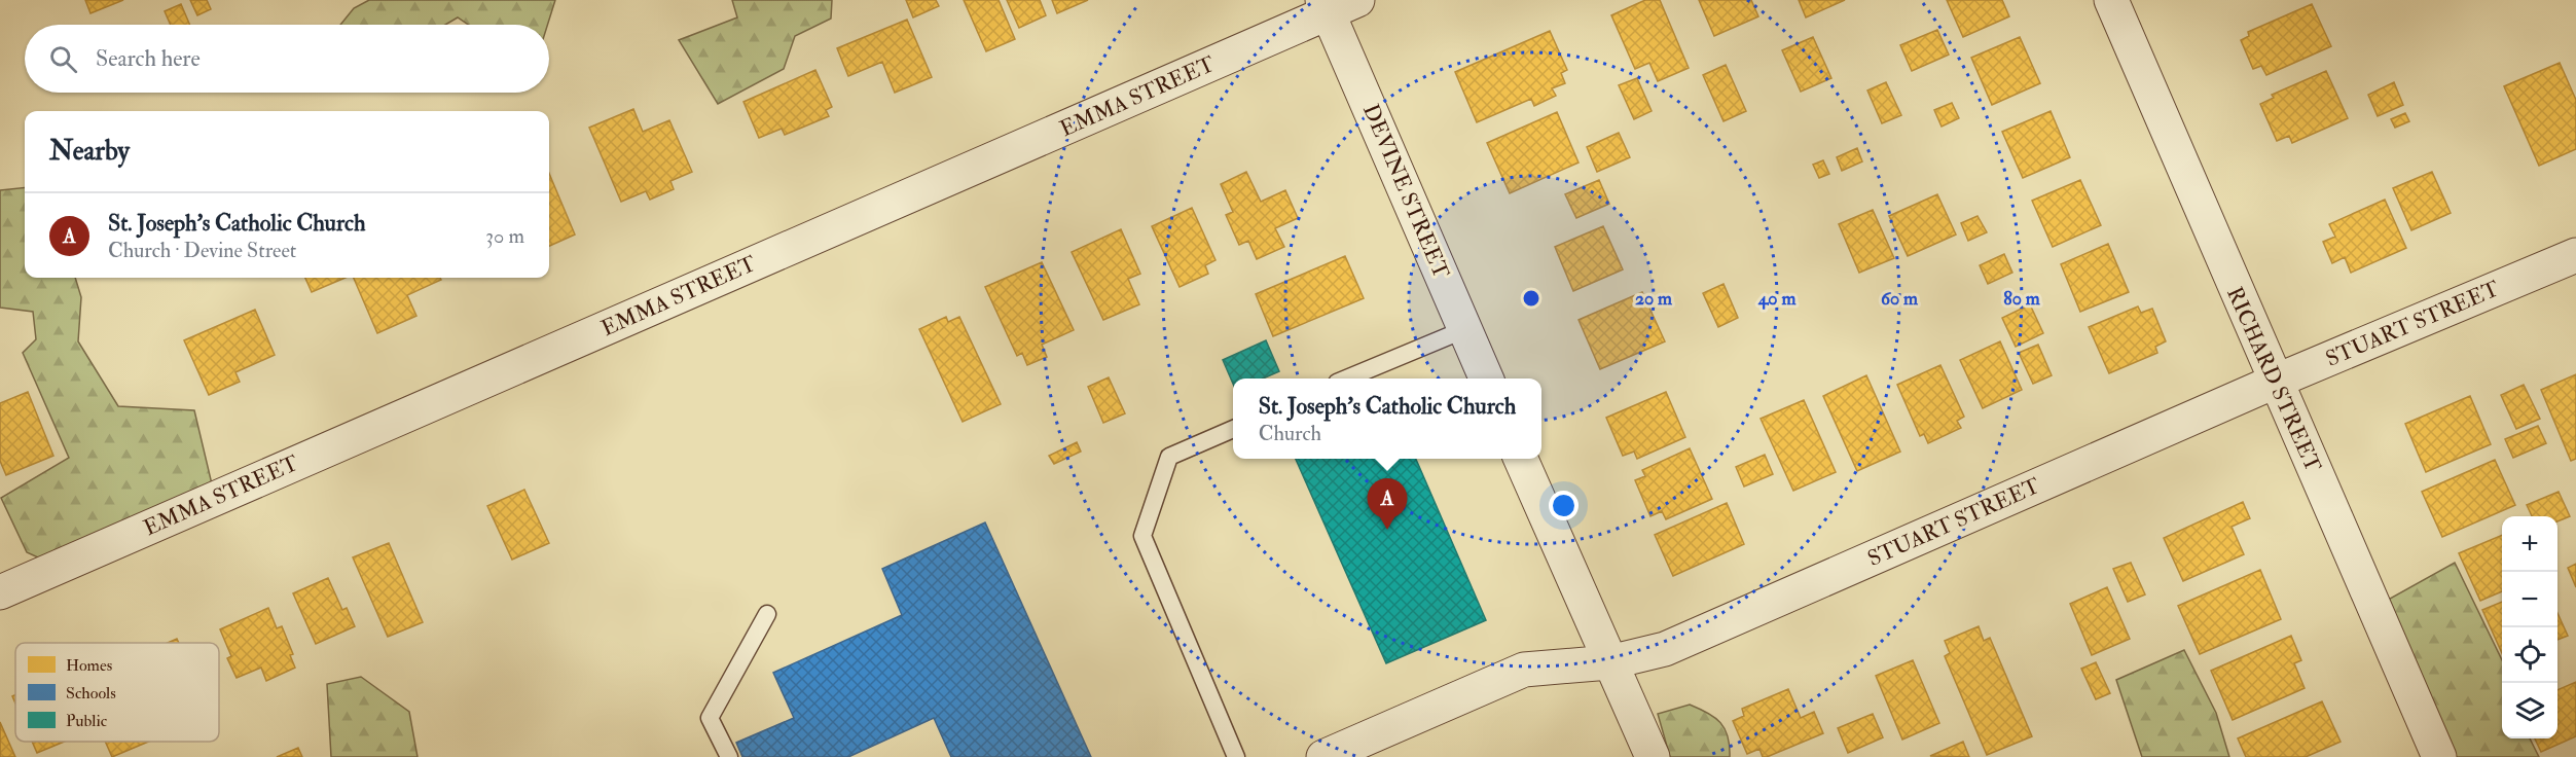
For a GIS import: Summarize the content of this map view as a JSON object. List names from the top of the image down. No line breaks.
{"streets":{"street":["EMMA STREET","DEVINE STREET","STUART STREET","RICHARD STREET"]},"crossings":[["EMMA STREET","DEVINE STREET"],["STUART STREET","RICHARD STREET"]],"legend":["Homes","Schools","Public"],"page":{"search":"Search here","heading":"Nearby","list":[{"mark":"A","name":"St. Joseph's Catholic Church","note":"Church · Devine Street","value":"30 m"}],"popup":["St. Joseph's Catholic Church","Church"],"pins":"A","map_buttons":["+","−"]},"rings":["20 m","40 m","60 m","80 m"]}
